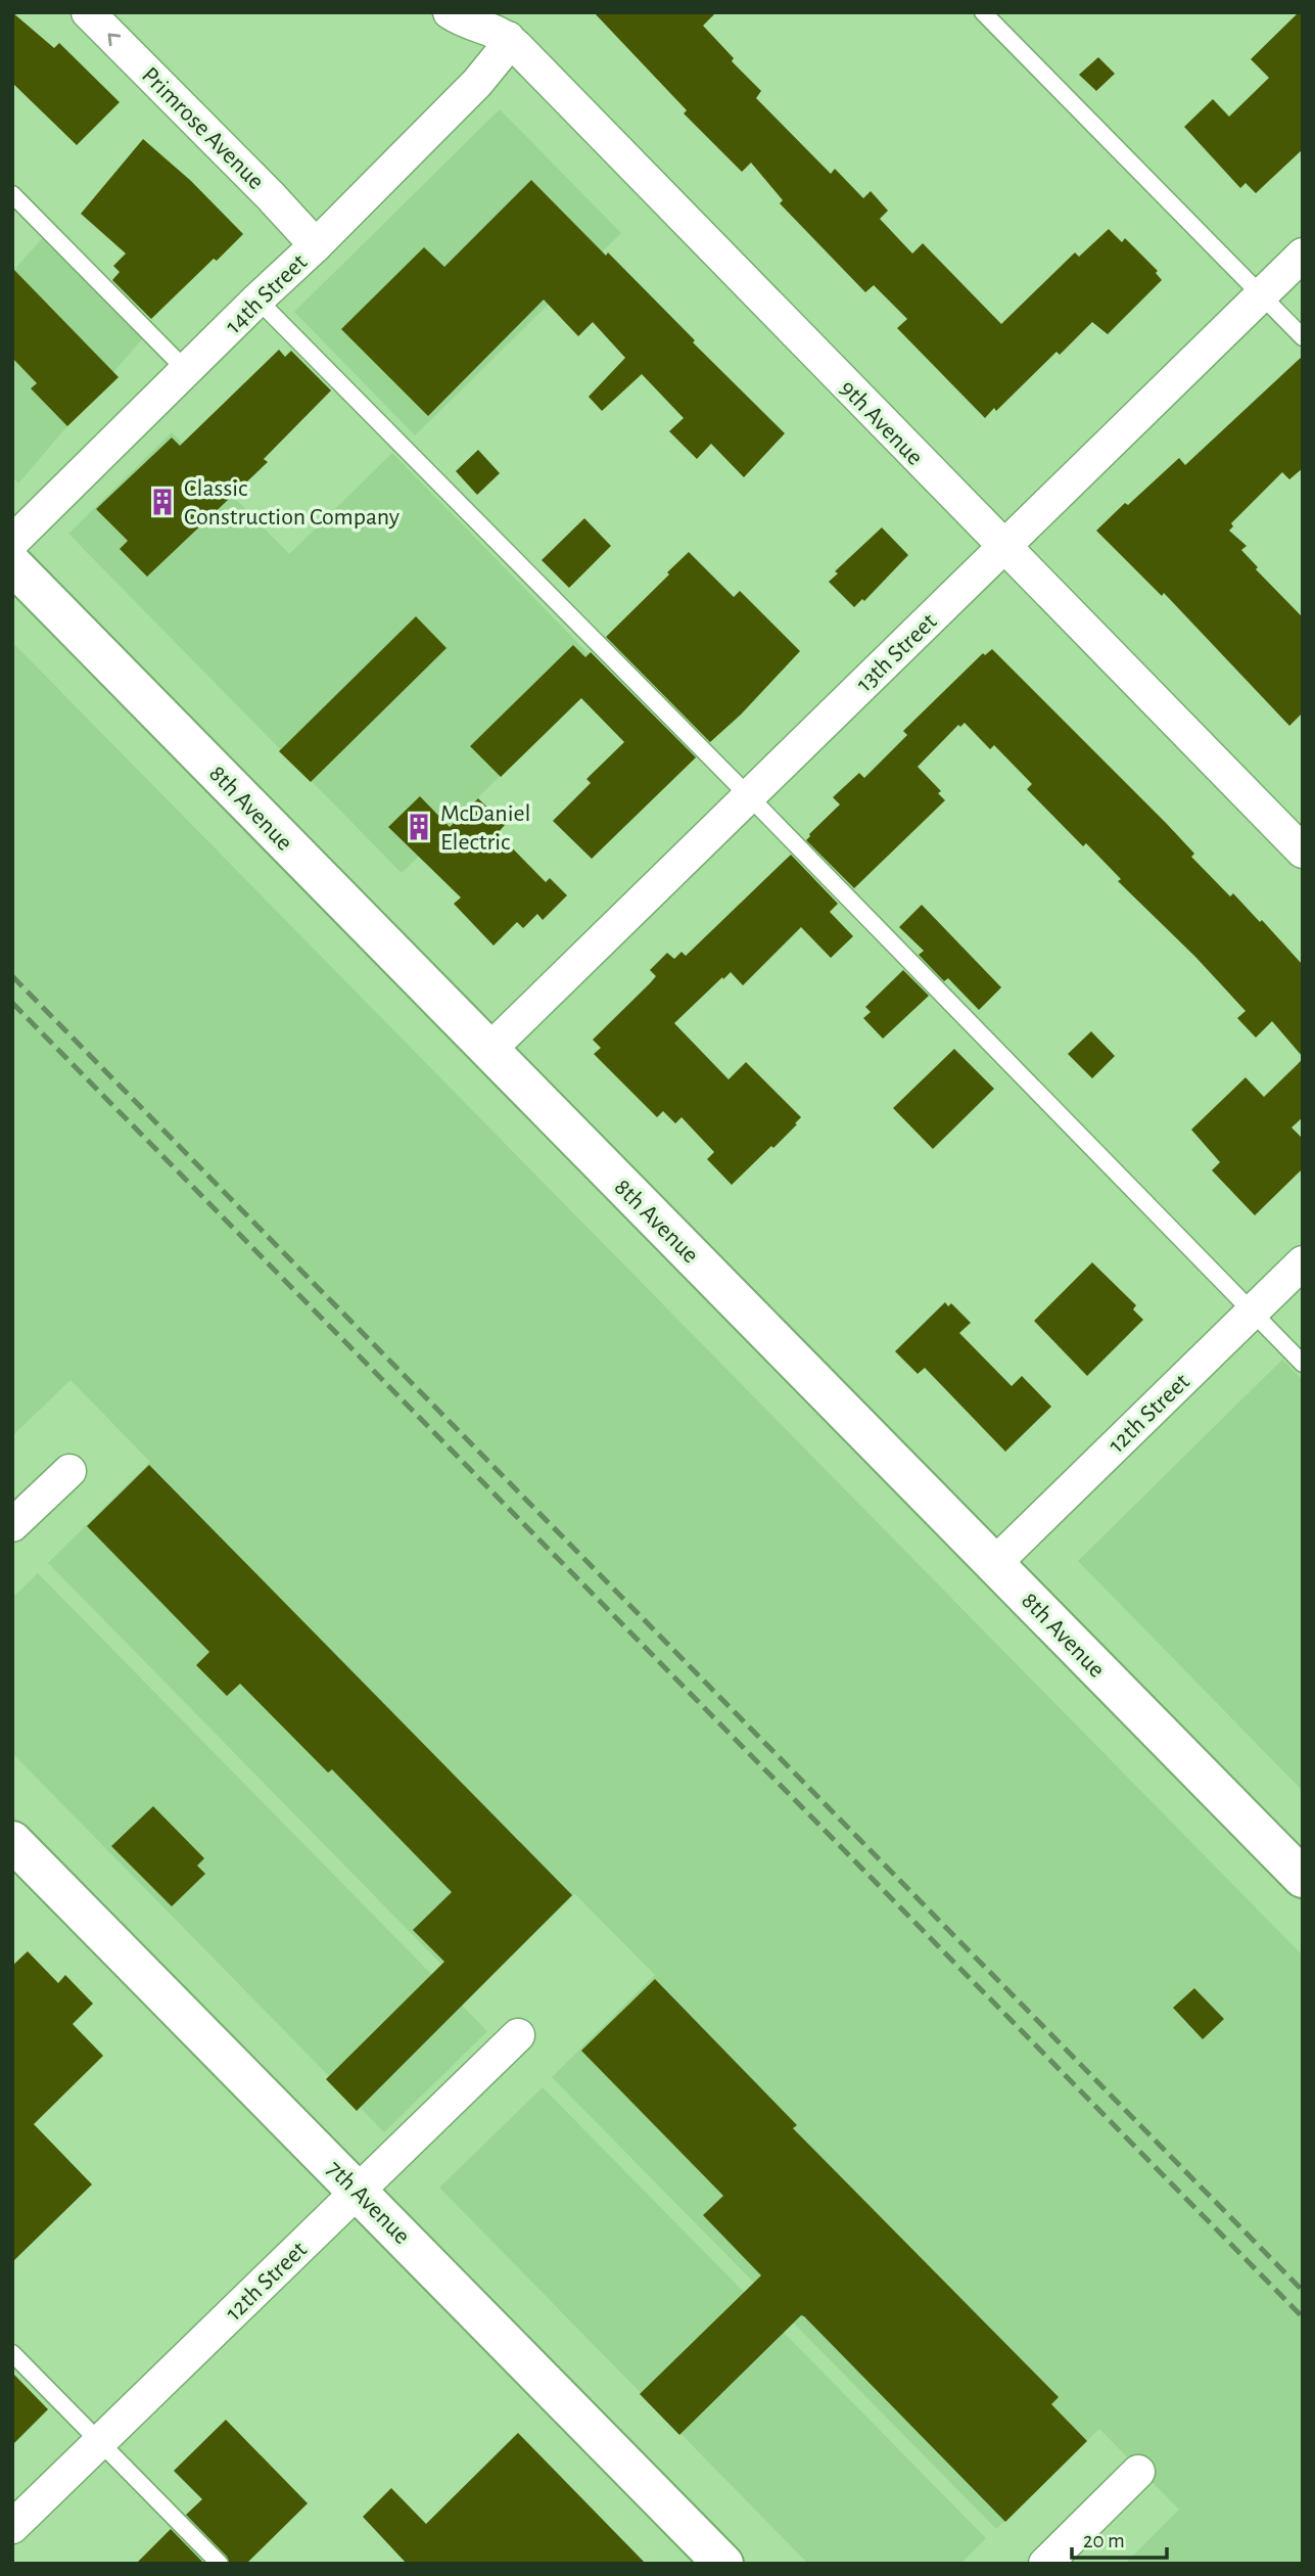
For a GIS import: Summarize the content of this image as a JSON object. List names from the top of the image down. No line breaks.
{"streets":{"main road":["8th Avenue","7th Avenue"],"street":["Primrose Avenue","14th Street","9th Avenue","13th Street","12th Street"]},"crossings":[["Primrose Avenue","14th Street"],["14th Street","9th Avenue"],["9th Avenue","13th Street"],["13th Street","8th Avenue"],["8th Avenue","12th Street"],["12th Street","7th Avenue"]],"one_way":["Primrose Avenue"],"places":{"building":["Classic Construction Company","McDaniel Electric"]},"scale_bar":"20 m"}
